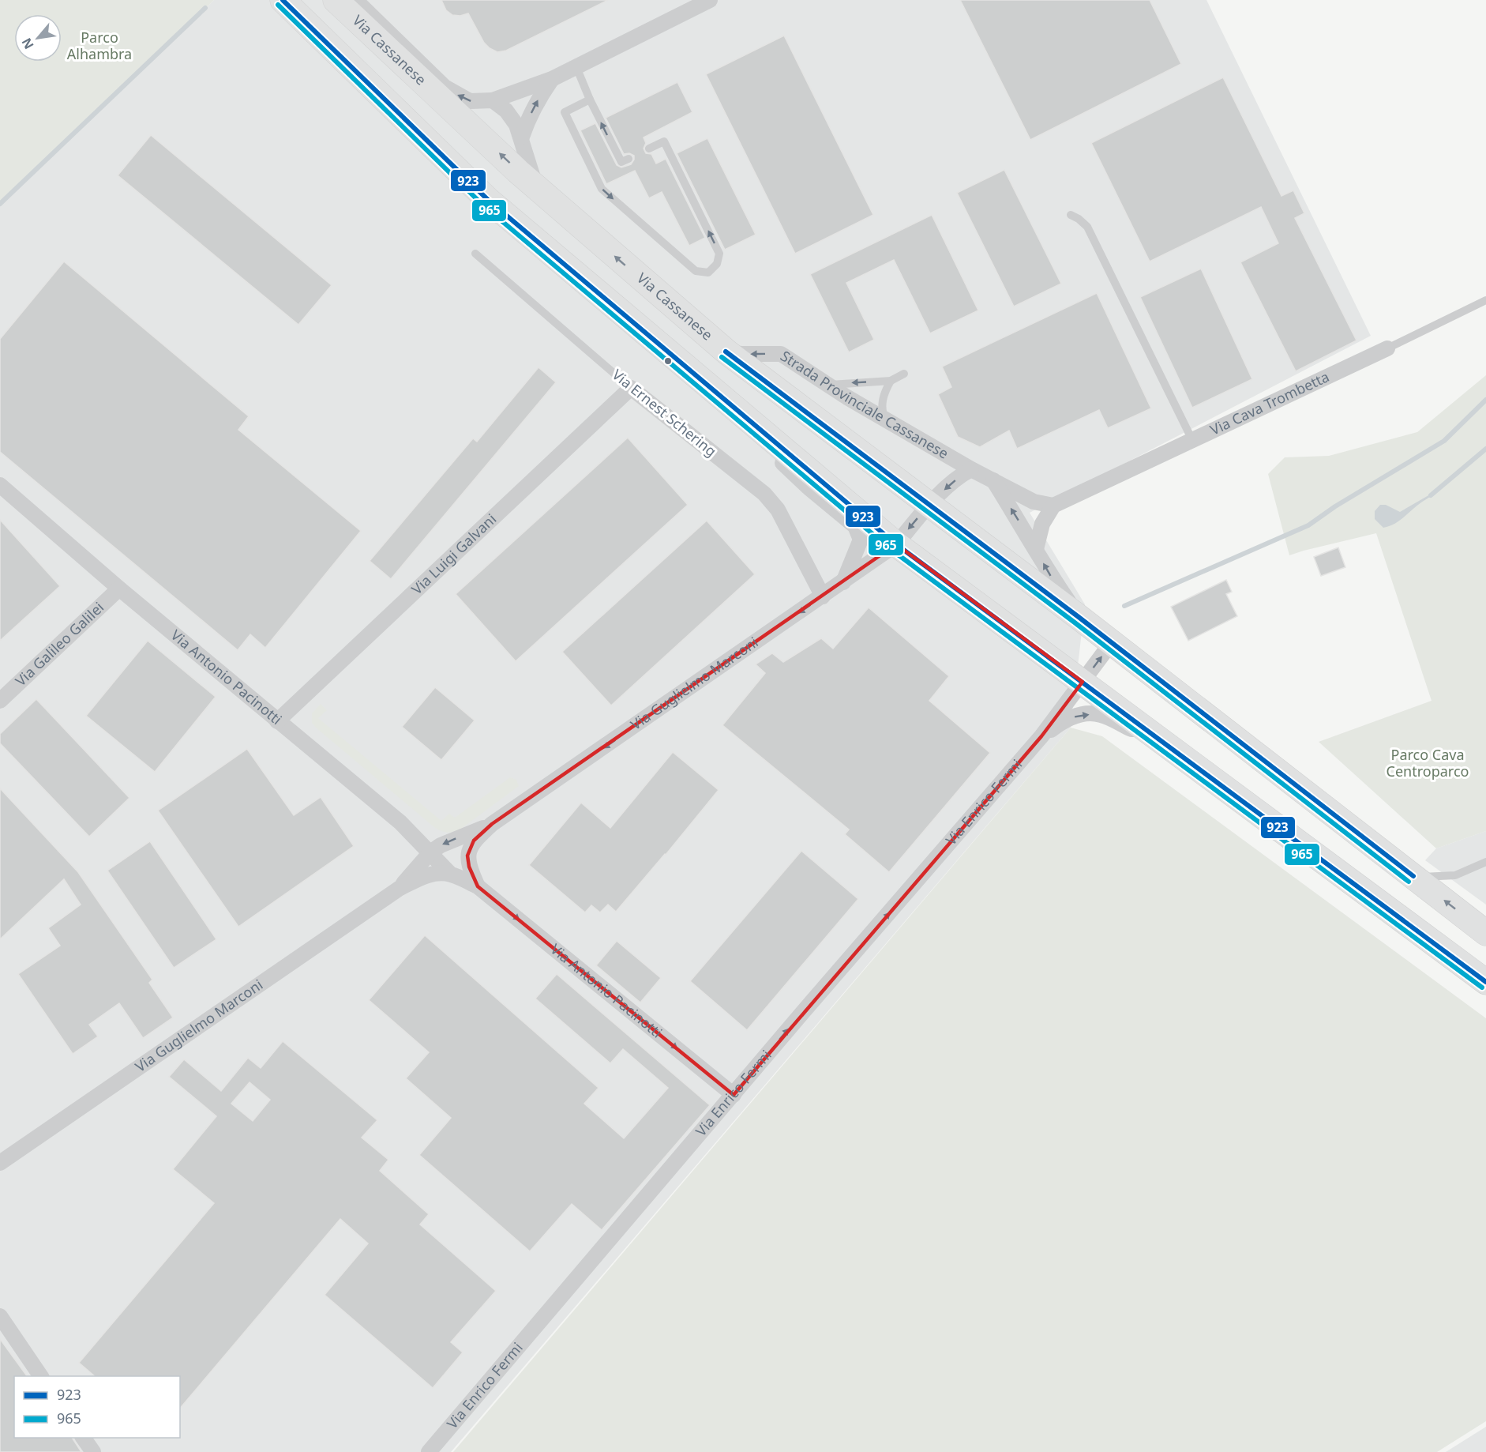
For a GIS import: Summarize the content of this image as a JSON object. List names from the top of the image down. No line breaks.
{"streets":{"main road":["Via Cassanese"],"street":["Via Cava Trombetta","Strada Provinciale Cassanese","Via Ernest Schering","Via Luigi Galvani","Via Galileo Galilei","Via Antonio Pacinotti","Via Guglielmo Marconi","Via Enrico Fermi"]},"crossings":[["Via Cassanese","Strada Provinciale Cassanese"],["Via Cassanese","Via Enrico Fermi"],["Strada Provinciale Cassanese","Via Guglielmo Marconi"],["Via Ernest Schering","Via Luigi Galvani"],["Via Ernest Schering","Via Guglielmo Marconi"],["Via Luigi Galvani","Via Antonio Pacinotti"],["Via Galileo Galilei","Via Antonio Pacinotti"],["Via Antonio Pacinotti","Via Guglielmo Marconi"],["Via Antonio Pacinotti","Via Enrico Fermi"]],"one_way":["Strada Provinciale Cassanese","Via Antonio Pacinotti","Via Guglielmo Marconi","Via Enrico Fermi"],"parks":["Parco Alhambra","Parco Cava Centroparco"],"lines":["transit line 923","transit line 965"],"legend":["923","965"],"north":"bottom left"}
